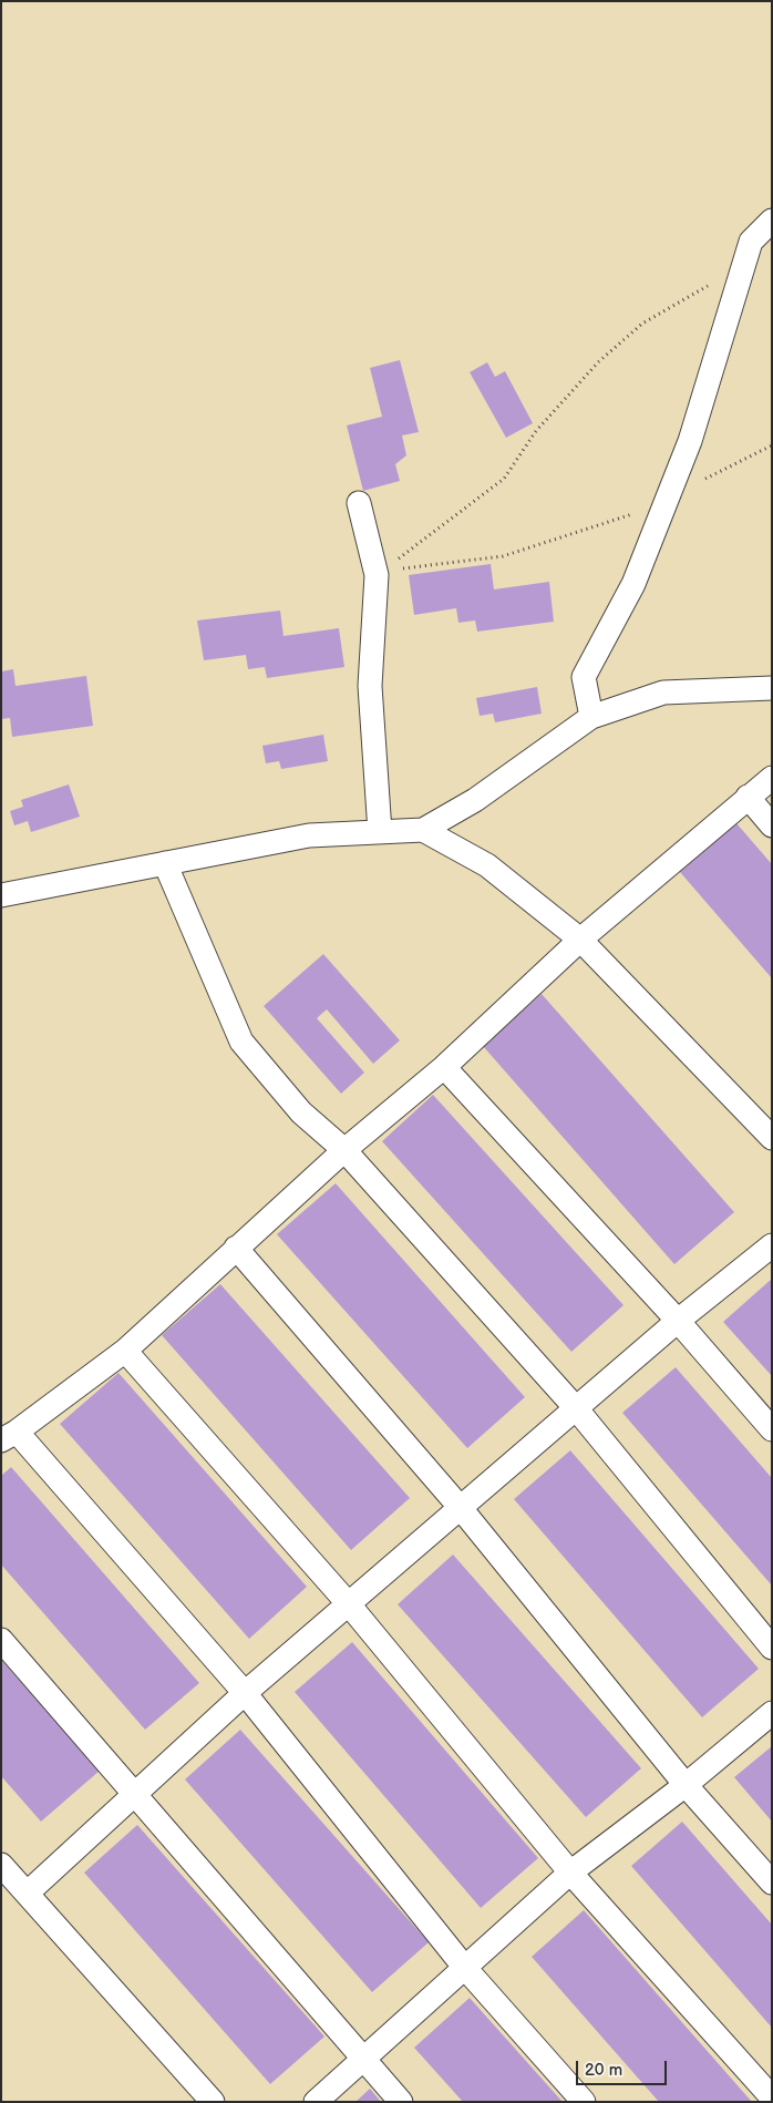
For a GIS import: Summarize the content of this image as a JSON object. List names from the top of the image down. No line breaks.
{"scale_bar":"20 m"}
